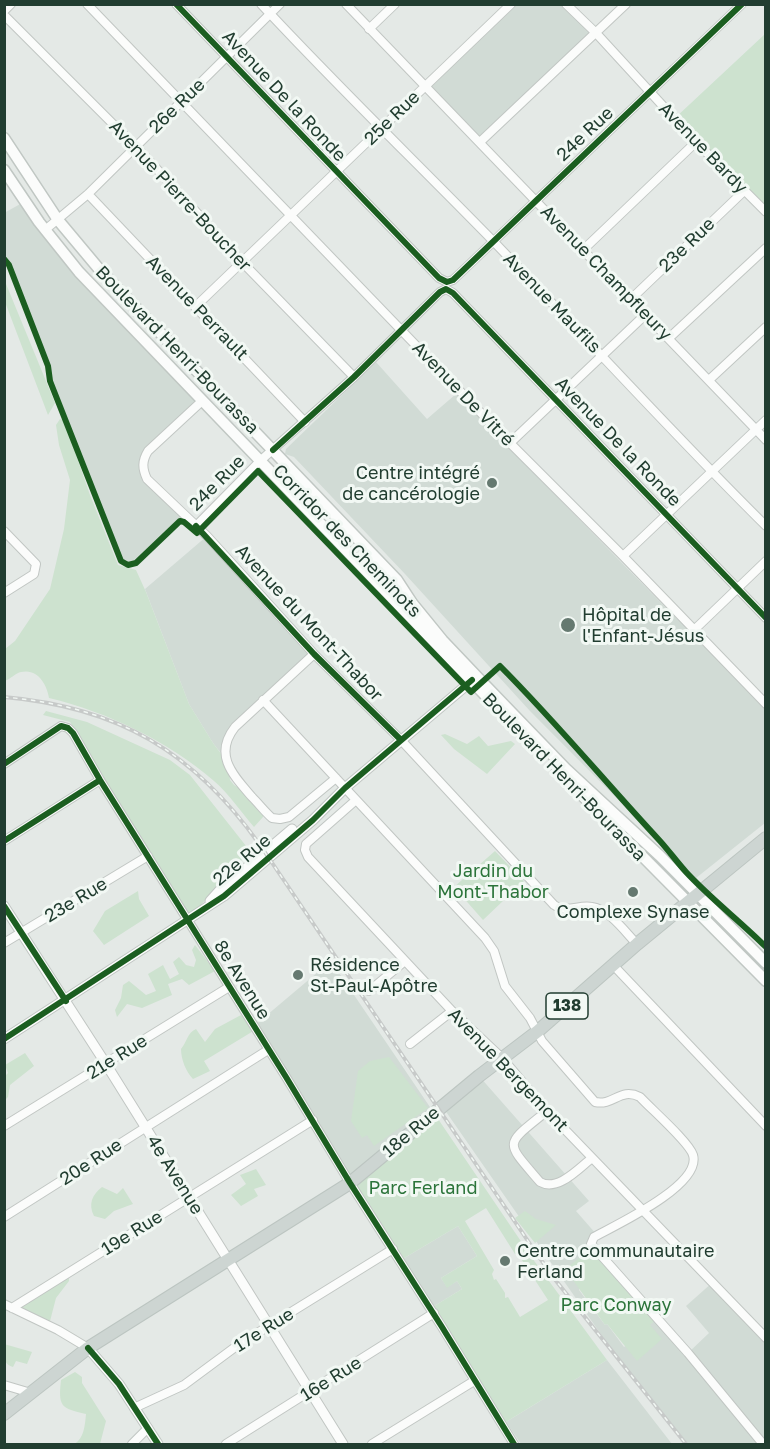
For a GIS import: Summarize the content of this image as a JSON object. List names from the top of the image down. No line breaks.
{"streets":{"main road":["Boulevard Henri-Bourassa","138","18e Rue"],"street":["Avenue De la Ronde","26e Rue","25e Rue","24e Rue","Avenue Bardy","Avenue Pierre-Boucher","23e Rue","Avenue Champfleury","Avenue Maufils","Avenue Perrault","Avenue De Vitré","Avenue du Mont-Thabor","22e Rue","8e Avenue","21e Rue","Avenue Bergemont","20e Rue","4e Avenue","19e Rue","17e Rue","16e Rue"],"cycle path":["Corridor des Cheminots"]},"crossings":[["Avenue De la Ronde","26e Rue"],["Avenue De la Ronde","25e Rue"],["Avenue De la Ronde","24e Rue"],["26e Rue","Avenue Pierre-Boucher"],["26e Rue","Avenue Maufils"],["26e Rue","Avenue Perrault"],["26e Rue","Boulevard Henri-Bourassa"],["26e Rue","Avenue De Vitré"],["25e Rue","Avenue Pierre-Boucher"],["25e Rue","Avenue Champfleury"],["25e Rue","Avenue Maufils"],["25e Rue","Avenue Perrault"],["25e Rue","Avenue De Vitré"],["24e Rue","Avenue Bardy"],["24e Rue","Avenue Pierre-Boucher"],["24e Rue","Avenue Champfleury"],["24e Rue","Avenue Maufils"],["24e Rue","Avenue Perrault"],["24e Rue","Boulevard Henri-Bourassa"],["24e Rue","Avenue De Vitré"],["24e Rue","Avenue du Mont-Thabor"],["Avenue Bardy","23e Rue"],["23e Rue","Avenue Champfleury"],["23e Rue","8e Avenue"],["23e Rue","4e Avenue"],["Boulevard Henri-Bourassa","Avenue du Mont-Thabor"],["Boulevard Henri-Bourassa","22e Rue"],["Boulevard Henri-Bourassa","18e Rue"],["Avenue du Mont-Thabor","22e Rue"],["Avenue du Mont-Thabor","18e Rue"],["22e Rue","8e Avenue"],["22e Rue","4e Avenue"],["8e Avenue","21e Rue"],["8e Avenue","18e Rue"],["8e Avenue","20e Rue"],["8e Avenue","19e Rue"],["8e Avenue","17e Rue"],["8e Avenue","16e Rue"],["21e Rue","4e Avenue"],["Avenue Bergemont","18e Rue"],["18e Rue","4e Avenue"],["20e Rue","4e Avenue"],["4e Avenue","19e Rue"],["4e Avenue","17e Rue"],["4e Avenue","16e Rue"]],"parks":["Jardin du Mont-Thabor","Parc Ferland","Parc Conway"],"places":["Centre intégré de cancérologie","Hôpital de l'Enfant-Jésus","Complexe Synase","Résidence St-Paul-Apôtre","Centre communautaire Ferland"]}
